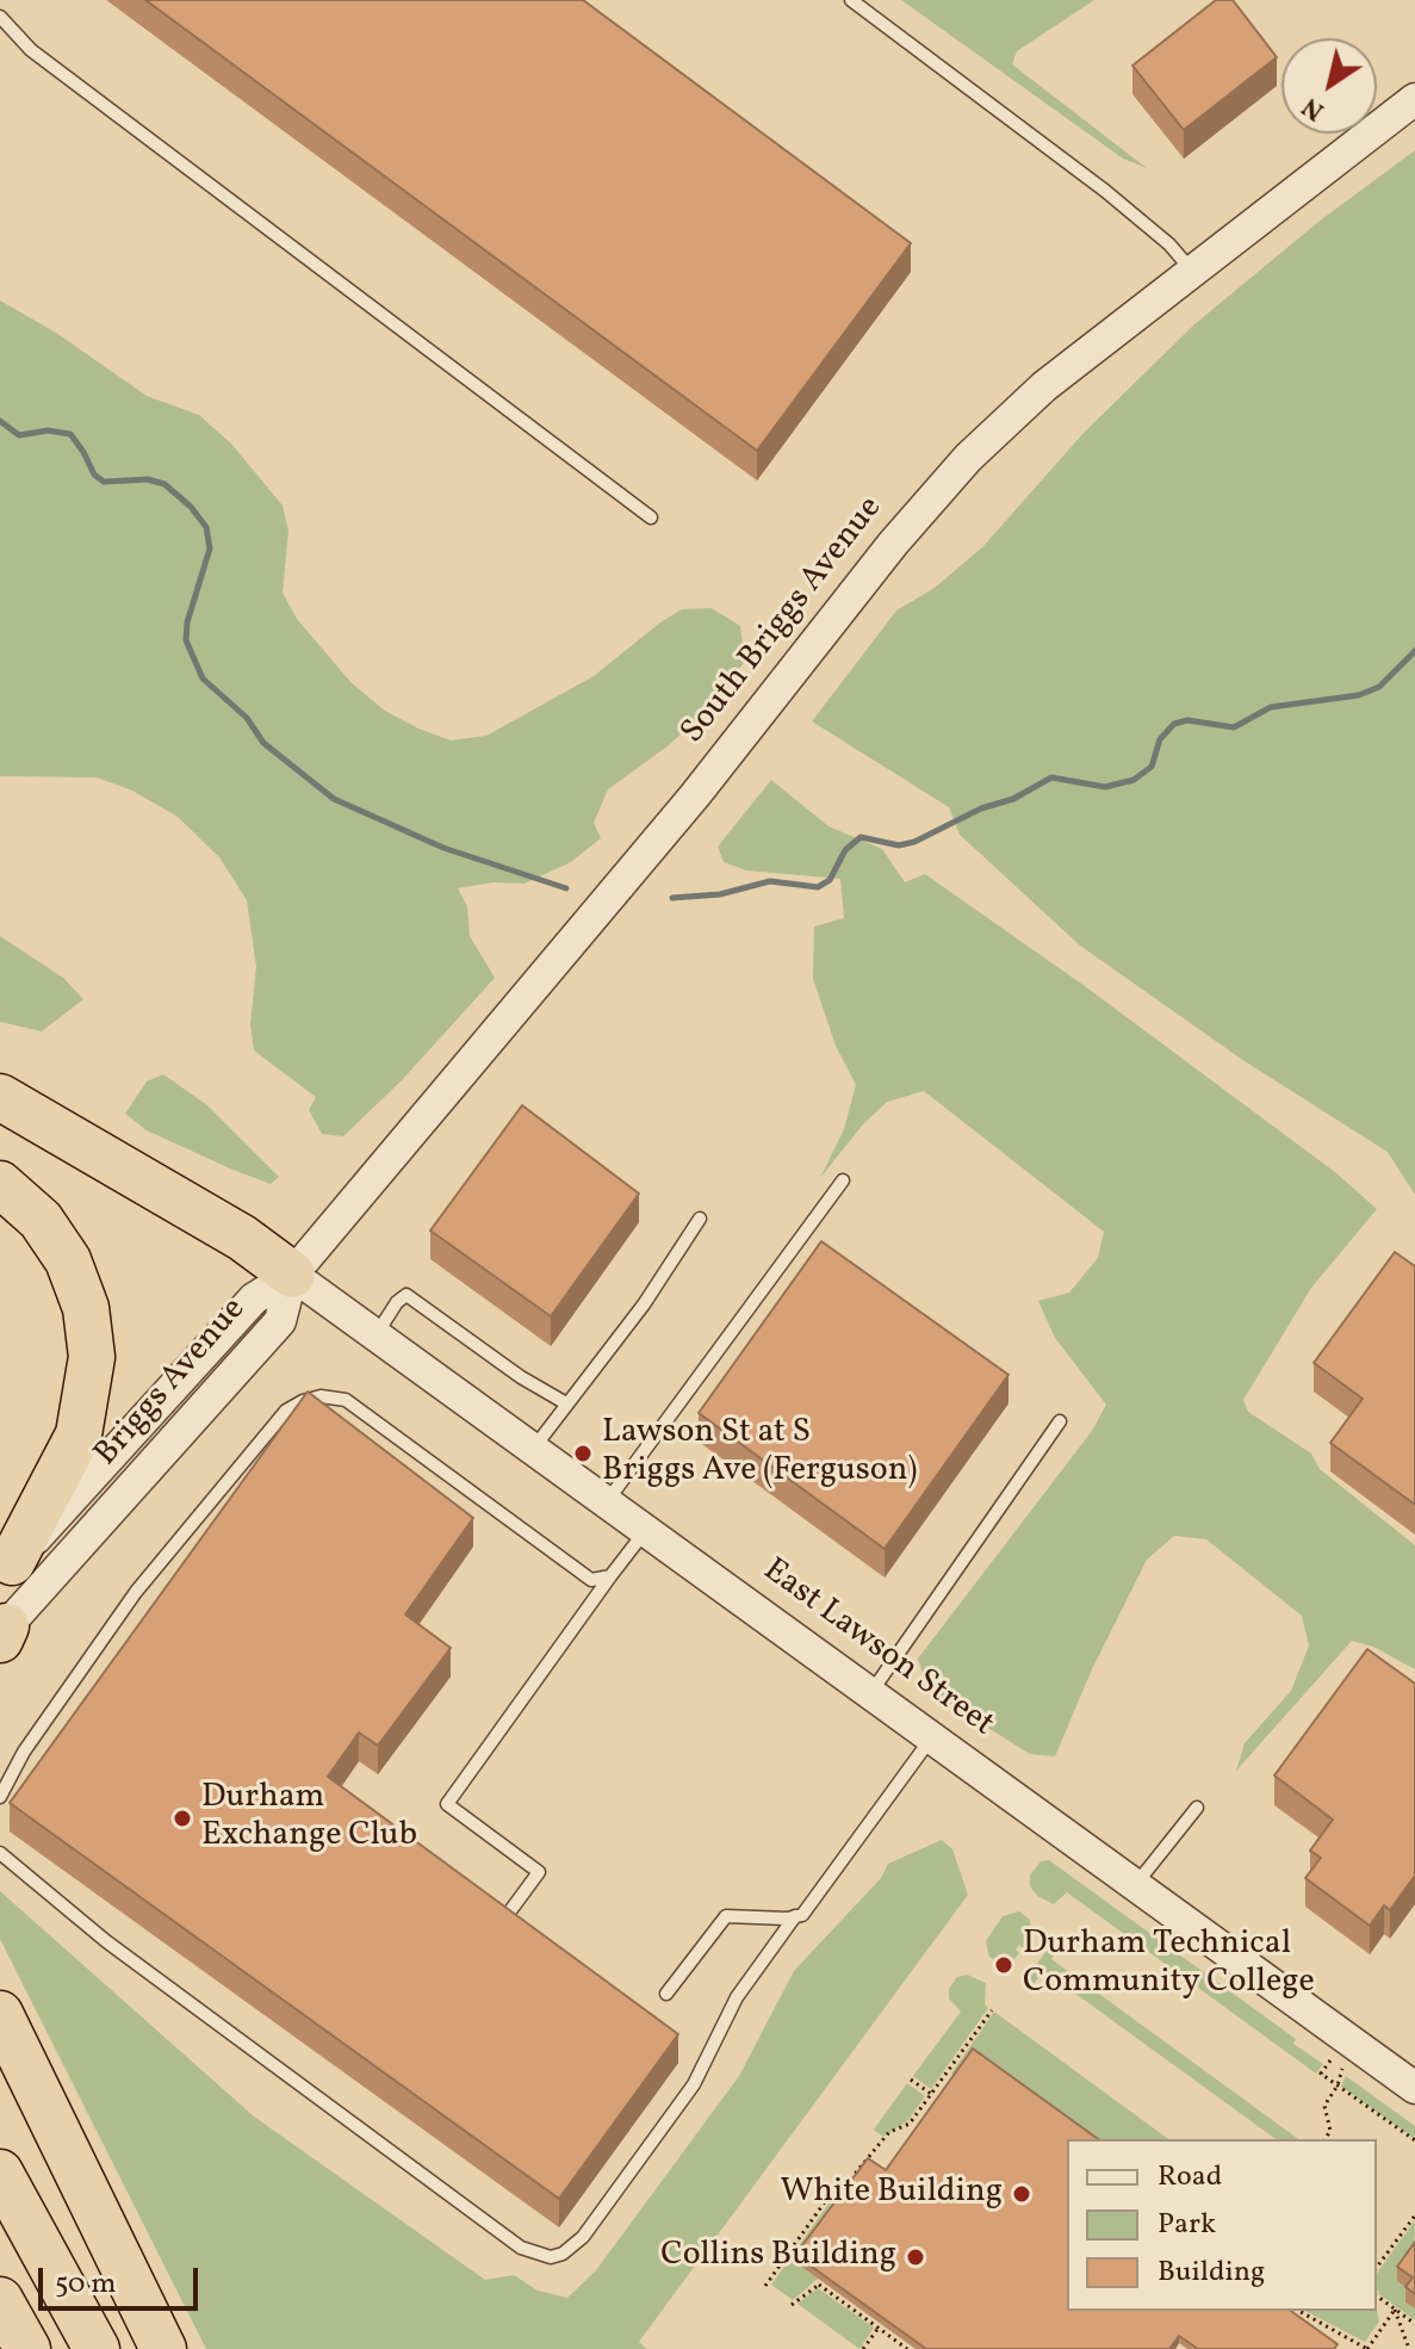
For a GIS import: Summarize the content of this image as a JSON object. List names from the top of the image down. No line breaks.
{"streets":{"street":["South Briggs Avenue","Briggs Avenue","East Lawson Street"]},"crossings":[["South Briggs Avenue","Briggs Avenue"],["South Briggs Avenue","East Lawson Street"],["Briggs Avenue","East Lawson Street"]],"places":["Lawson St at S Briggs Ave (Ferguson)","Durham Exchange Club","Durham Technical Community College","White Building","Collins Building"],"legend":["Road","Park","Building"],"scale_bar":"50 m","north":"bottom left"}
